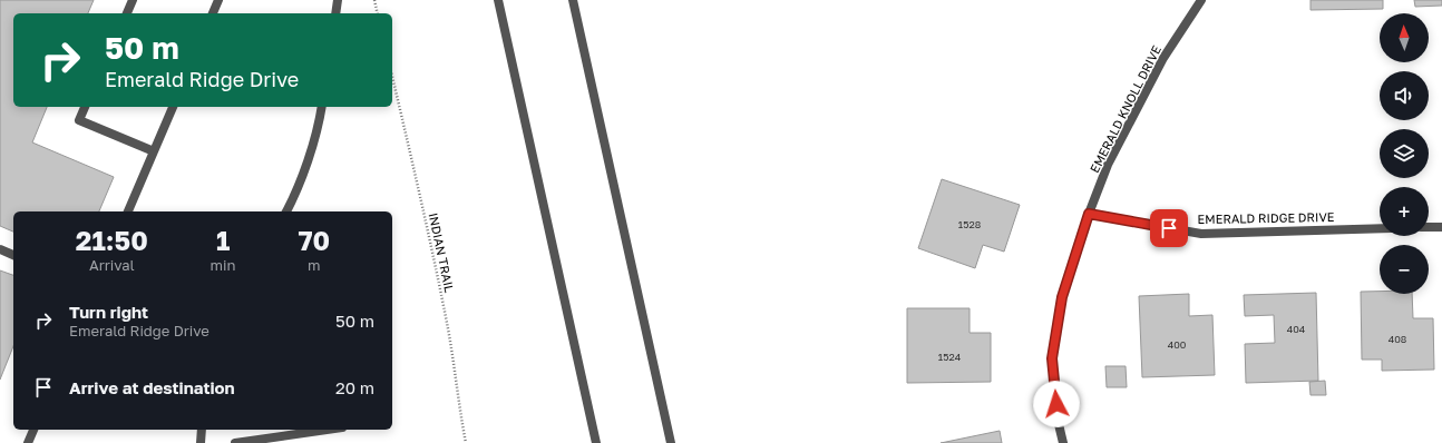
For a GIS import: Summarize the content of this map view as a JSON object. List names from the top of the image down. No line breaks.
{"streets":{"street":["EMERALD KNOLL DRIVE","EMERALD RIDGE DRIVE"],"path":["INDIAN TRAIL"]},"crossings":[["EMERALD KNOLL DRIVE","EMERALD RIDGE DRIVE"]],"house_numbers":["1528","404","408","400","1524"],"north":"top","page":{"map_buttons":["+","−"],"turn":["50 m","Emerald Ridge Drive"],"eta":["21:50","Arrival","1","min","70","m"],"list":[{"name":"Turn right","note":"Emerald Ridge Drive","value":"50 m"},{"name":"Arrive at destination","value":"20 m"}]}}
